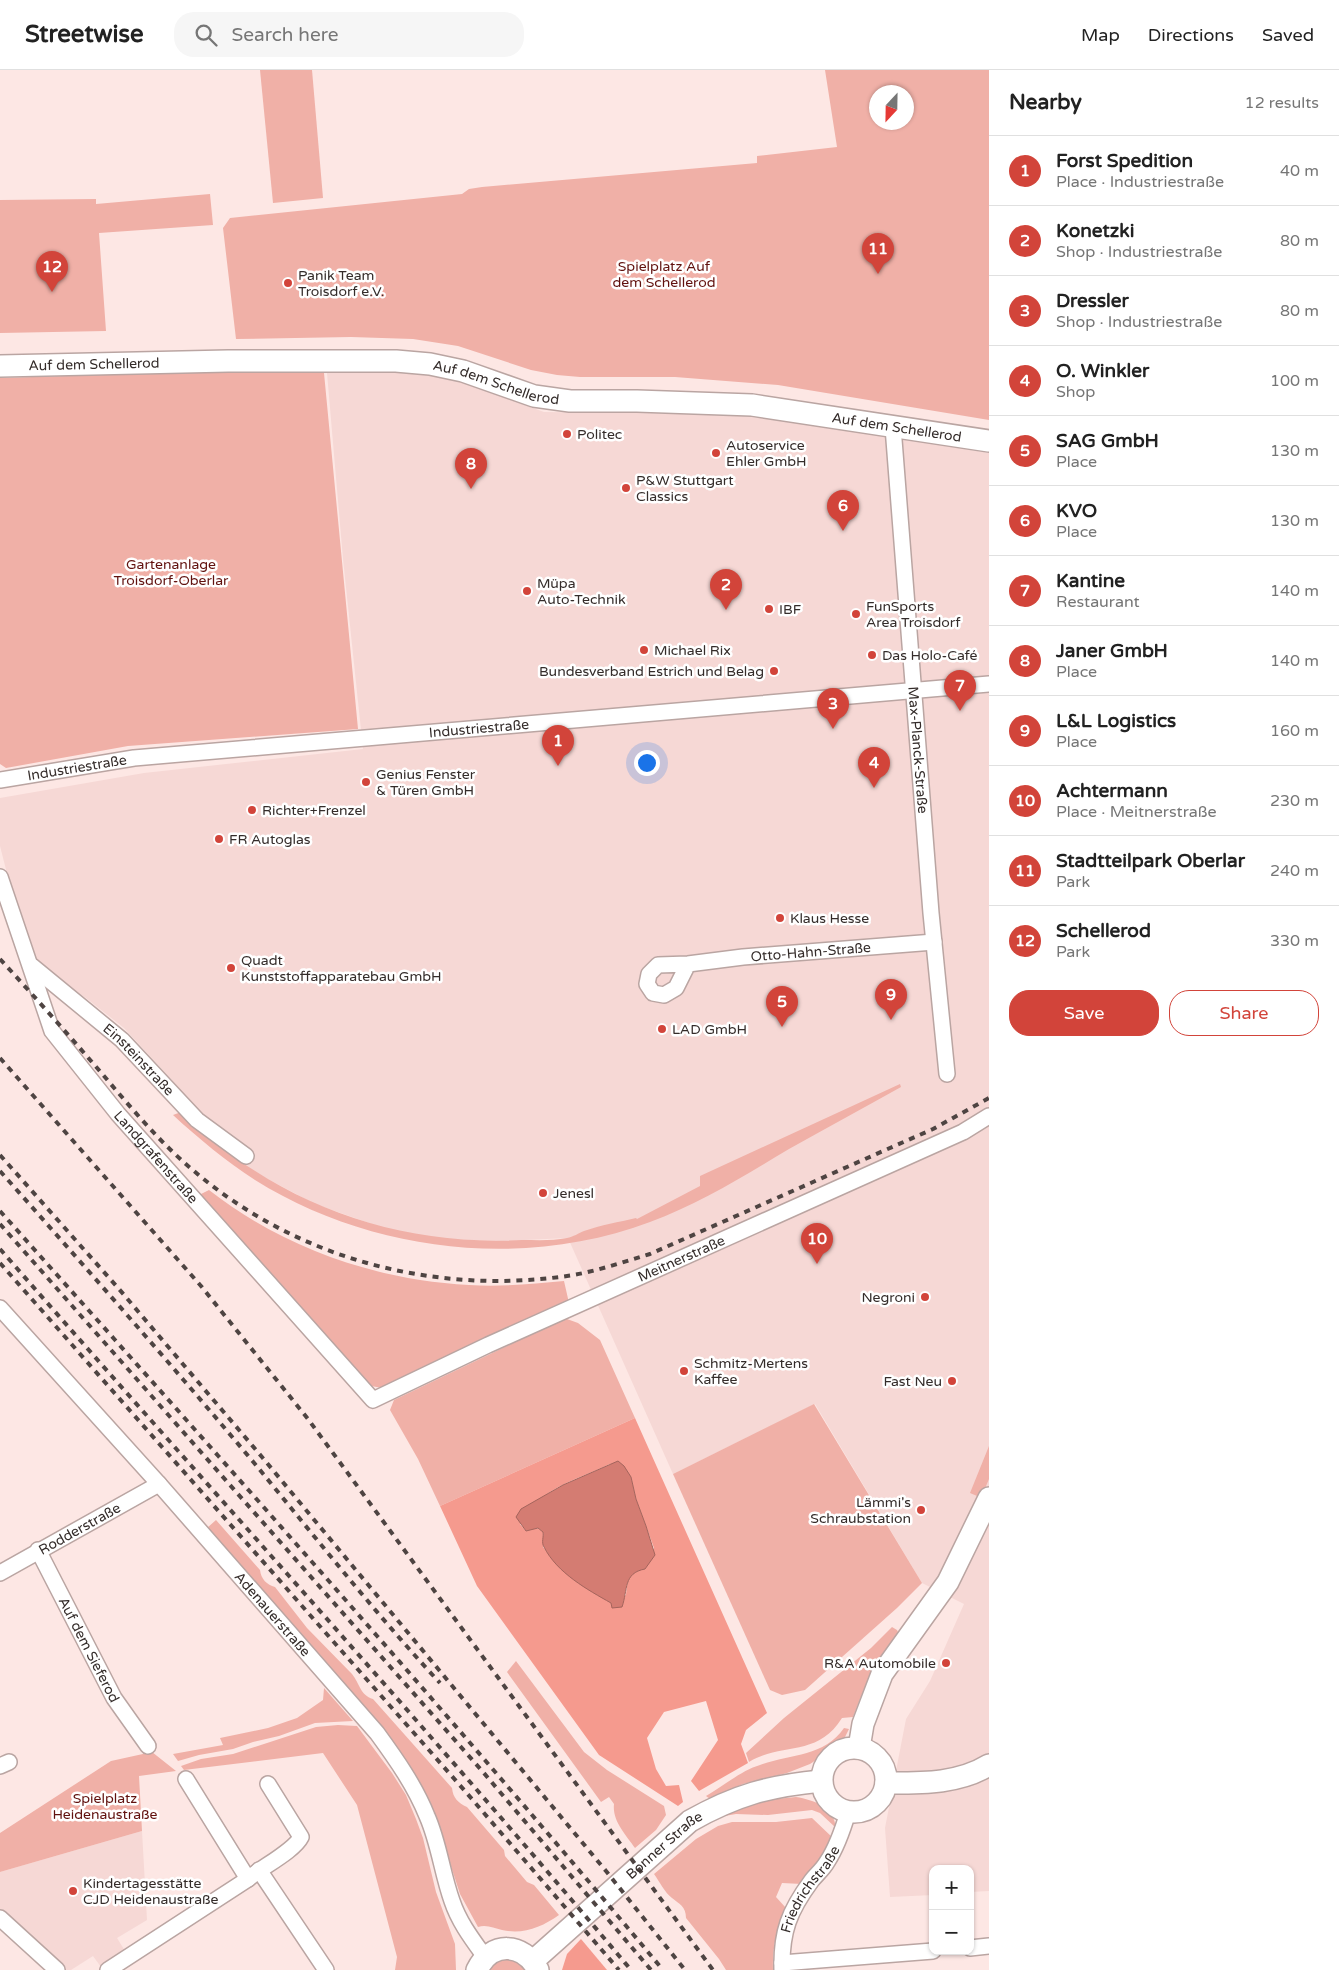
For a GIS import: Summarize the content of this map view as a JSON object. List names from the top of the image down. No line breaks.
{"streets":{"street":["Auf dem Schellerod","Industriestraße","Max-Planck-Straße","Otto-Hahn-Straße","Einsteinstraße","Landgrafenstraße","Meitnerstraße","Rodderstraße","Adenauerstraße","Auf dem Sieferod","Bonner Straße","Friedrichstraße"]},"crossings":[["Auf dem Schellerod","Max-Planck-Straße"],["Industriestraße","Max-Planck-Straße"],["Max-Planck-Straße","Otto-Hahn-Straße"],["Einsteinstraße","Landgrafenstraße"],["Landgrafenstraße","Meitnerstraße"],["Rodderstraße","Adenauerstraße"],["Rodderstraße","Auf dem Sieferod"],["Bonner Straße","Friedrichstraße"]],"parks":["Spielplatz Auf dem Schellerod","Gartenanlage Troisdorf-Oberlar","Spielplatz Heidenaustraße"],"places":["Panik Team Troisdorf e.V.","Politec","Autoservice Ehler GmbH","P&W Stuttgart Classics","Müpa Auto-Technik","IBF","FunSports Area Troisdorf","Michael Rix","Das Holo-Café","Bundesverband Estrich und Belag","Genius Fenster & Türen GmbH","Richter+Frenzel","FR Autoglas","Klaus Hesse","Quadt Kunststoffapparatebau GmbH","LAD GmbH","Jenesl","Negroni","Schmitz-Mertens Kaffee","Fast Neu","Lämmi's Schraubstation","R&A Automobile","Kindertagesstätte CJD Heidenaustraße"],"north":"bottom","page":{"header":"Streetwise","search":"Search here","nav":["Map","Directions","Saved"],"heading":["Nearby","12 results"],"list":[{"mark":"1","name":"Forst Spedition","note":"Place · Industriestraße","value":"40 m"},{"mark":"2","name":"Konetzki","note":"Shop · Industriestraße","value":"80 m"},{"mark":"3","name":"Dressler","note":"Shop · Industriestraße","value":"80 m"},{"mark":"4","name":"O. Winkler","note":"Shop","value":"100 m"},{"mark":"5","name":"SAG GmbH","note":"Place","value":"130 m"},{"mark":"6","name":"KVO","note":"Place","value":"130 m"},{"mark":"7","name":"Kantine","note":"Restaurant","value":"140 m"},{"mark":"8","name":"Janer GmbH","note":"Place","value":"140 m"},{"mark":"9","name":"L&L Logistics","note":"Place","value":"160 m"},{"mark":"10","name":"Achtermann","note":"Place · Meitnerstraße","value":"230 m"},{"mark":"11","name":"Stadtteilpark Oberlar","note":"Park","value":"240 m"},{"mark":"12","name":"Schellerod","note":"Park","value":"330 m"}],"pins":["11","12","8","6","2","7","3","1","4","9","5","10"],"buttons":["Save","Share"],"map_buttons":["+","−"]}}
